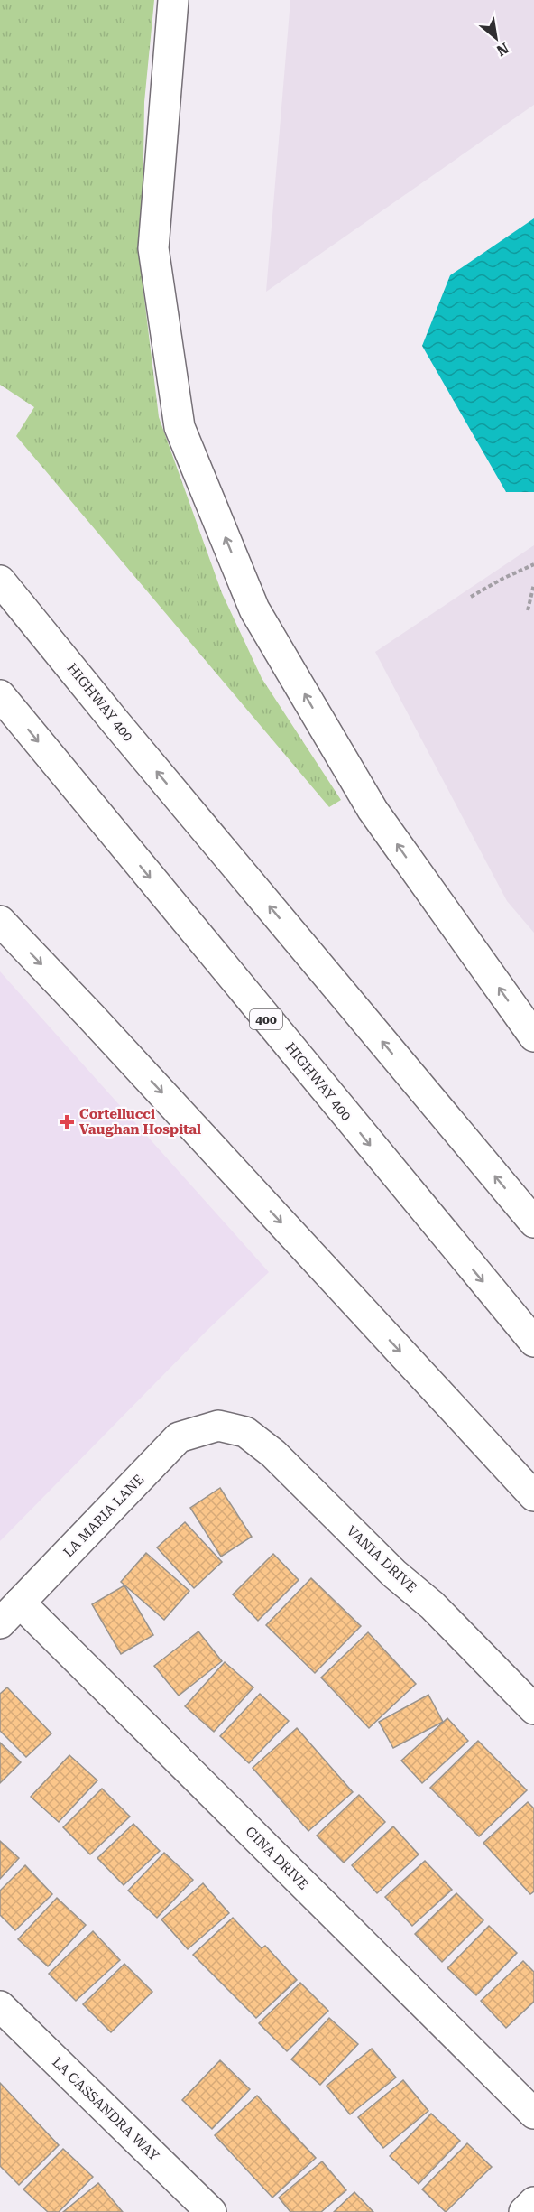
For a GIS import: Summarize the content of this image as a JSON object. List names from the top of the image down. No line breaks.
{"streets":{"main road":["HIGHWAY 400","400","LA MARIA LANE","VANIA DRIVE","GINA DRIVE","LA CASSANDRA WAY"]},"crossings":[["LA MARIA LANE","VANIA DRIVE"],["LA MARIA LANE","GINA DRIVE"]],"places":{"health":["Cortellucci Vaughan Hospital"]},"north":"bottom right"}
